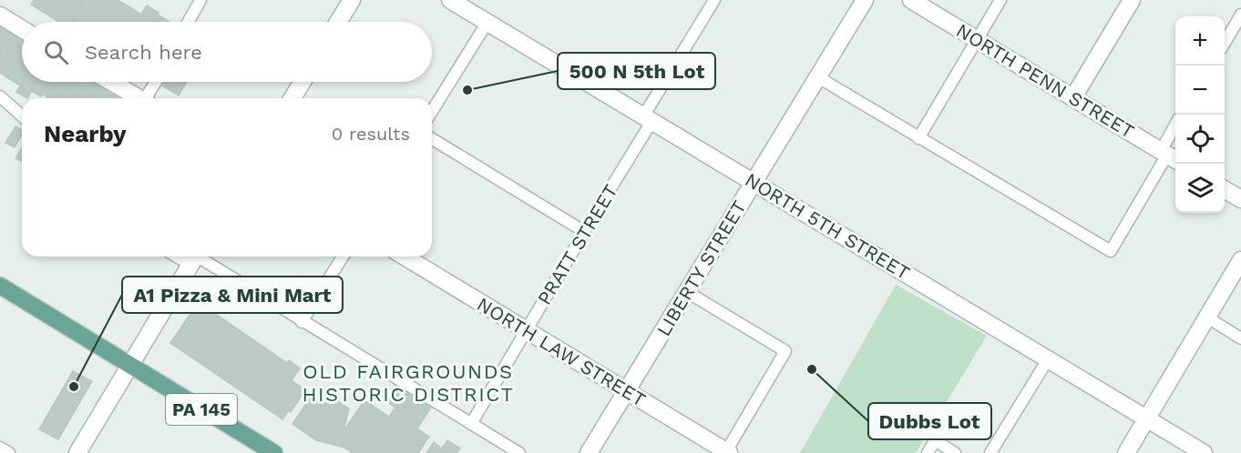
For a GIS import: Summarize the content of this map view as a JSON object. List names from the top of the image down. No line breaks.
{"streets":{"main road":["PA 145"],"street":["NORTH PENN STREET","NORTH 5TH STREET","LIBERTY STREET","NORTH LAW STREET"],"lane":["PRATT STREET"]},"crossings":[["NORTH 5TH STREET","PRATT STREET"],["NORTH 5TH STREET","LIBERTY STREET"],["PRATT STREET","NORTH LAW STREET"],["LIBERTY STREET","NORTH LAW STREET"]],"districts":["OLD FAIRGROUNDS HISTORIC DISTRICT"],"places":["500 N 5th Lot","Dubbs Lot","A1 Pizza & Mini Mart"],"page":{"map_buttons":["+","−"],"search":"Search here","heading":["Nearby","0 results"]}}
